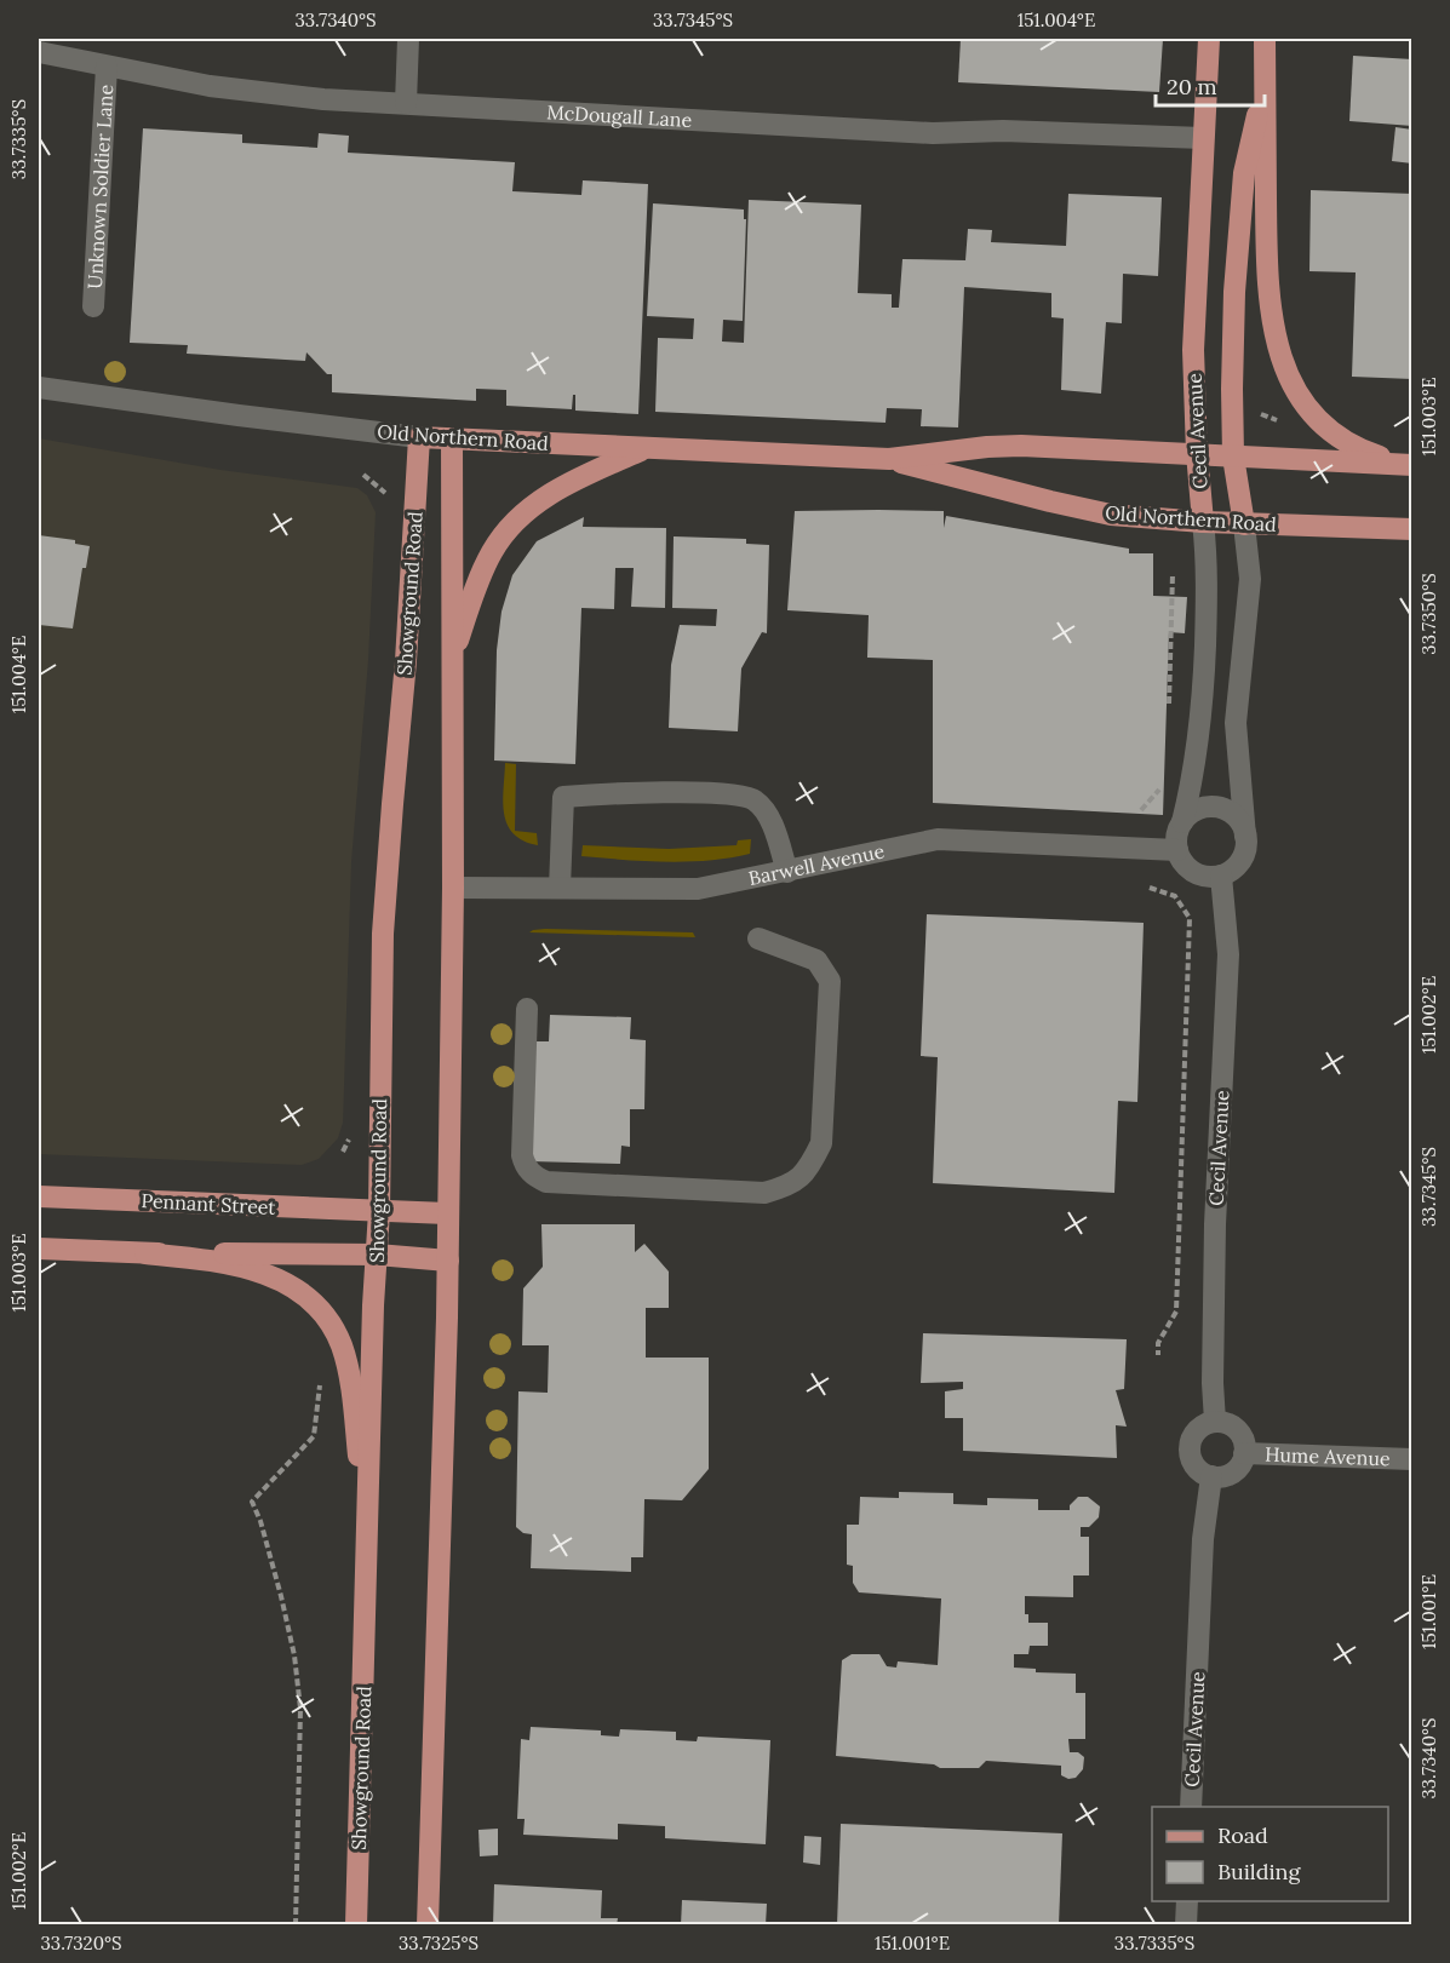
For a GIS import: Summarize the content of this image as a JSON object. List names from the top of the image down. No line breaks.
{"streets":{"main road":["Cecil Avenue","Old Northern Road","Showground Road","Pennant Street"],"street":["McDougall Lane","Unknown Soldier Lane","Barwell Avenue","Hume Avenue"]},"crossings":[["McDougall Lane","Unknown Soldier Lane"],["McDougall Lane","Cecil Avenue"],["Cecil Avenue","Old Northern Road"],["Cecil Avenue","Barwell Avenue"],["Cecil Avenue","Hume Avenue"],["Old Northern Road","Showground Road"],["Showground Road","Barwell Avenue"],["Showground Road","Pennant Street"]],"legend":["Road","Building"],"scale_bar":"20 m","coordinates":["33.7340°S","33.7345°S","151.004°E","33.7335°S","151.003°E","33.7350°S","151.002°E","151.001°E","33.7320°S","33.7325°S"]}
